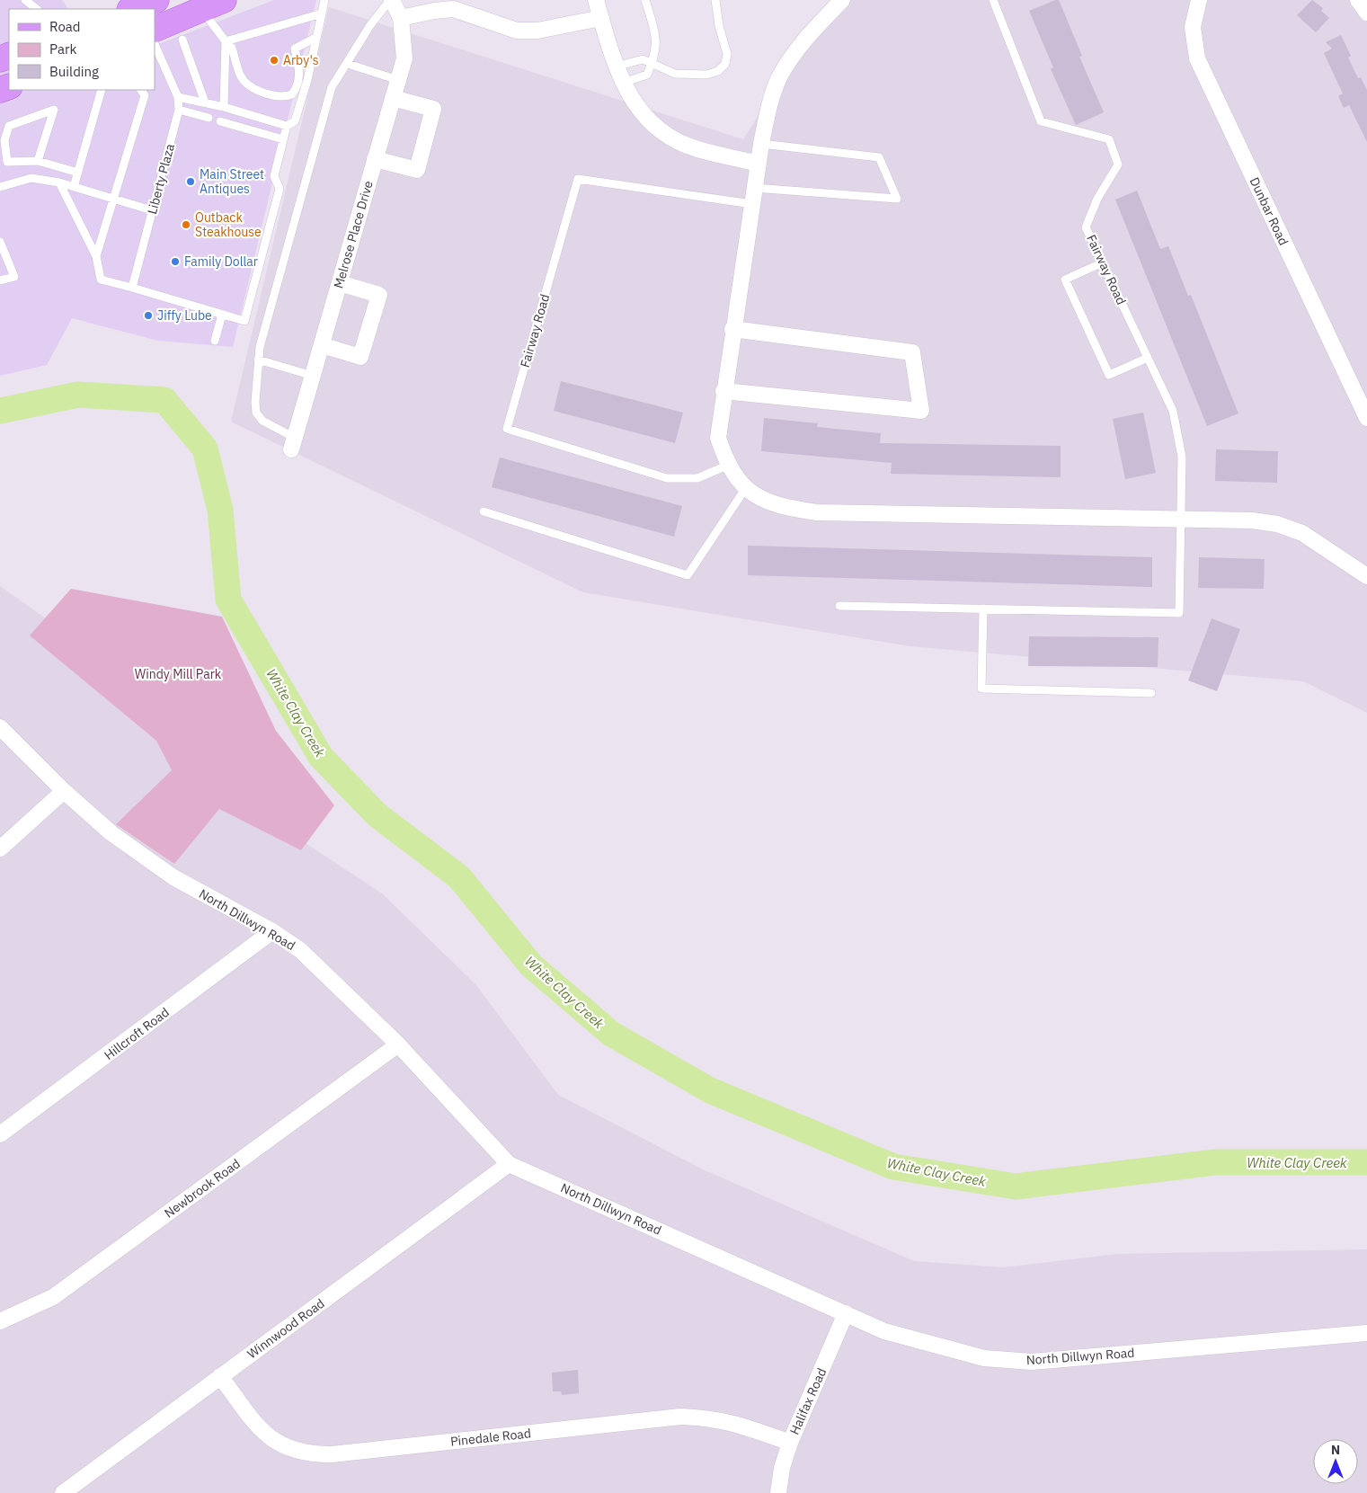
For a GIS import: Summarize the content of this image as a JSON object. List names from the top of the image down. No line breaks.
{"streets":{"street":["Dunbar Road","Melrose Place Drive","North Dillwyn Road","Hillcroft Road","Newbrook Road","Winnwood Road","Halifax Road","Pinedale Road"],"lane":["Liberty Plaza","Fairway Road"]},"crossings":[["North Dillwyn Road","Hillcroft Road"],["North Dillwyn Road","Newbrook Road"],["North Dillwyn Road","Winnwood Road"],["North Dillwyn Road","Halifax Road"],["Winnwood Road","Pinedale Road"],["Halifax Road","Pinedale Road"]],"water":["White Clay Creek"],"parks":["Windy Mill Park"],"places":["Arby's","Main Street Antiques","Outback Steakhouse","Family Dollar","Jiffy Lube"],"legend":["Road","Park","Building"],"north":"top"}
